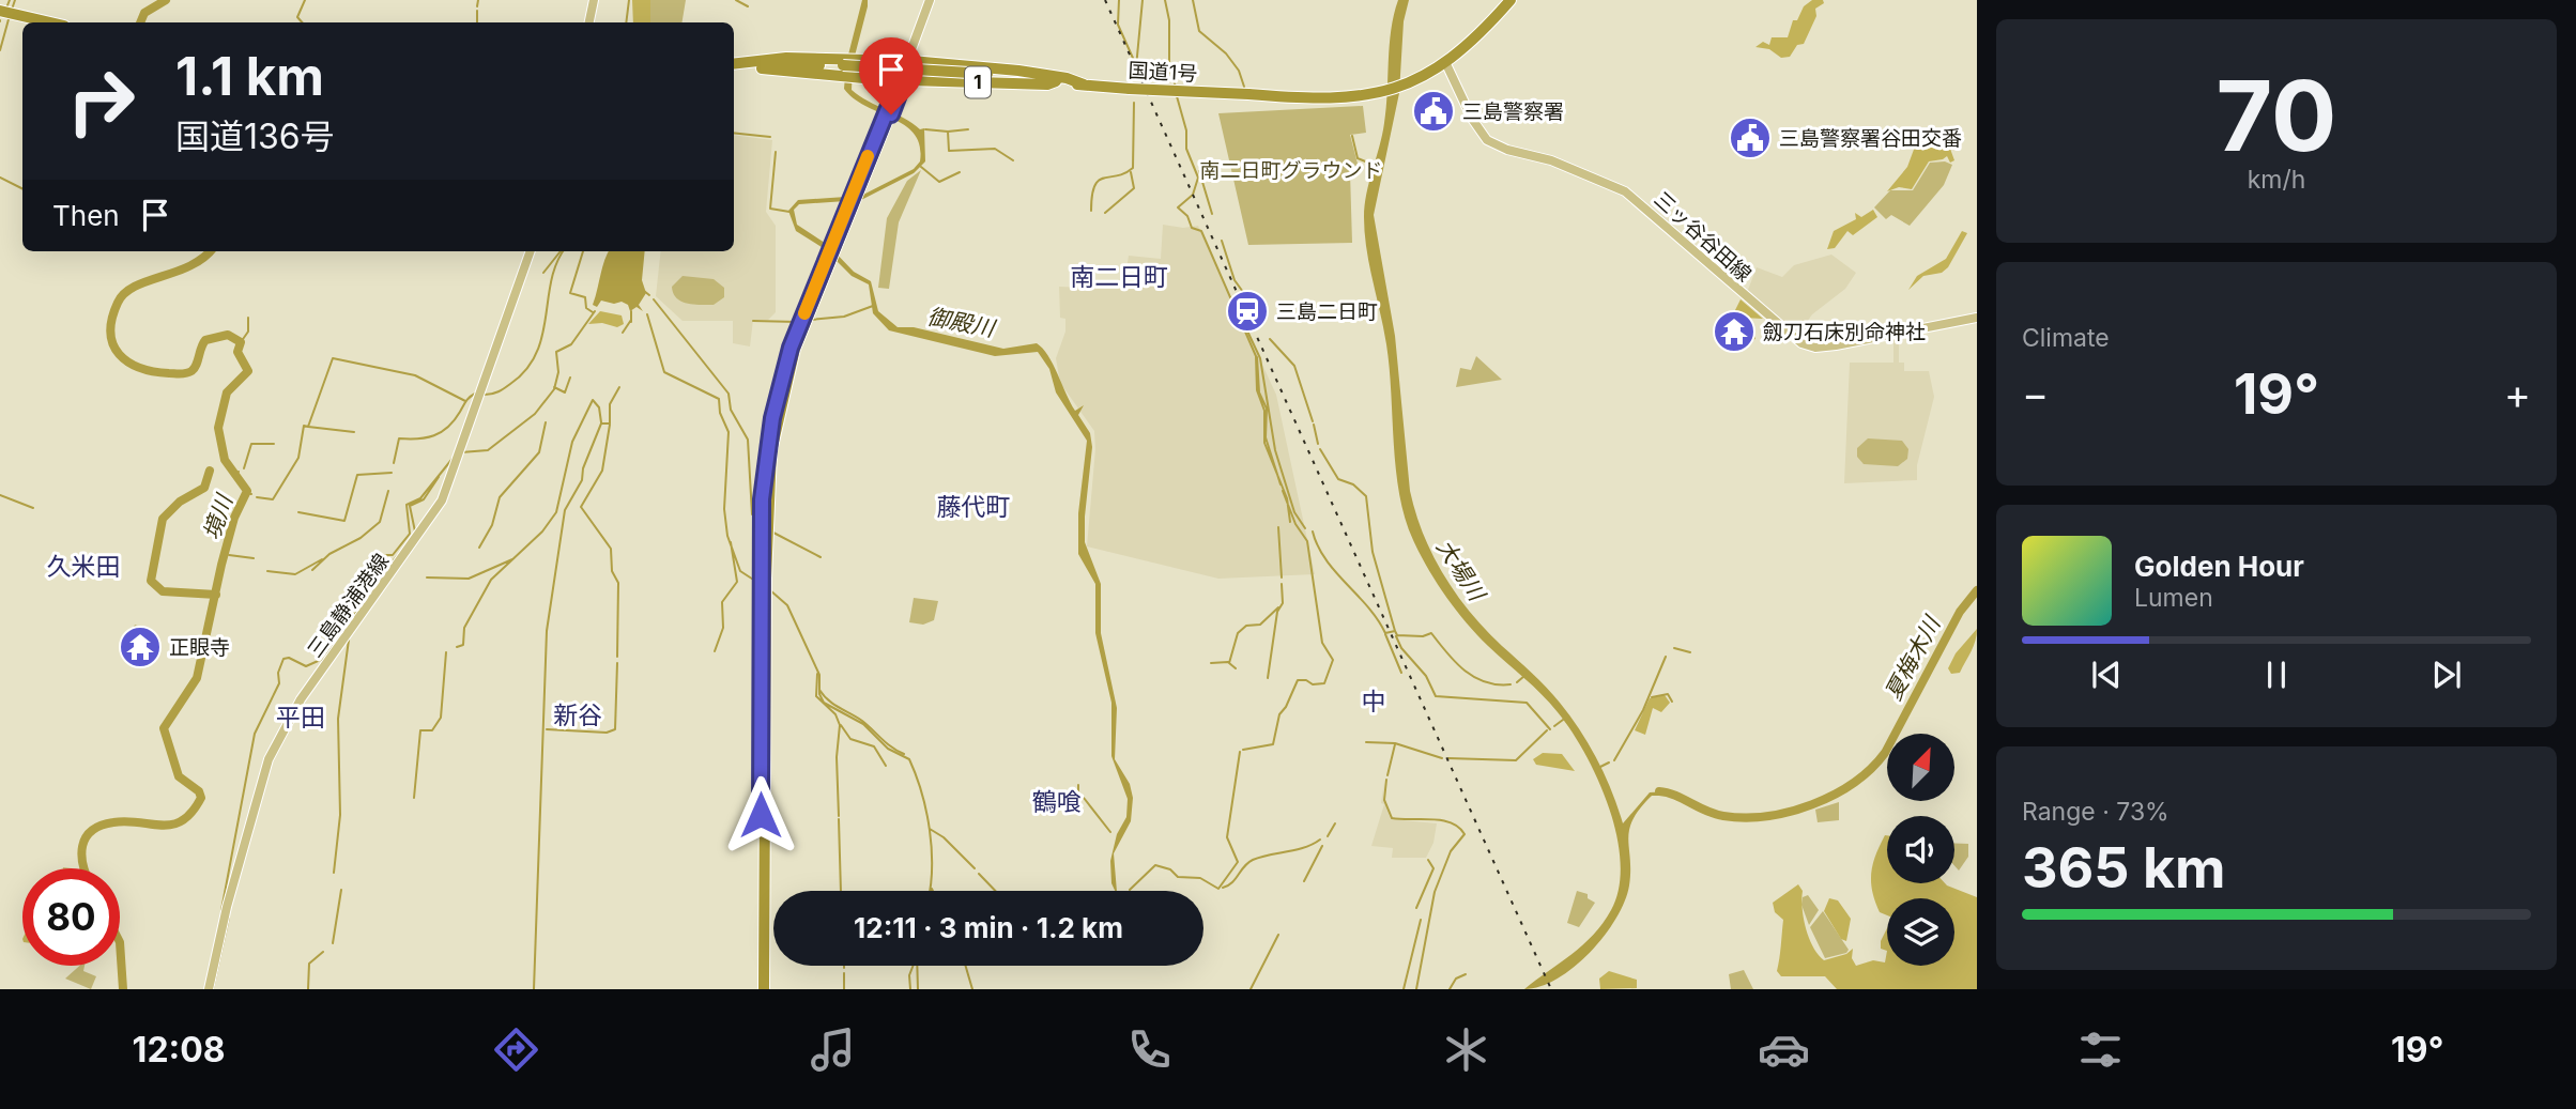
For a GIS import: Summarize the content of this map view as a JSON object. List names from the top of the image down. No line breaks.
{"streets":{"highway":["国道1号","1"],"main road":["三ッ谷谷田線","三島静浦港線"]},"crossings":[["国道1号","1"],["国道1号","三ッ谷谷田線"]],"districts":["南二日町","藤代町","久米田","中","新谷","平田","鶴喰"],"water":["御殿川","境川","大場川","夏梅木川"],"parks":["南二日町グラウンド"],"places":{"public building":["三島警察署","三島警察署谷田交番"],"station":["三島二日町"],"temple":["劔刀石床別命神社","正眼寺"]},"north":"top right","page":{"tile":[["70","km/h"],"Climate",["Range · 73%","365 km"]],"turn":["1.1 km","国道136号"],"then":"Then","heat":["−","19°","+"],"song":["Golden Hour","Lumen"],"limit":"80","trip":"12:11 · 3 min · 1.2 km","tabs":["12:08","19°"]}}
